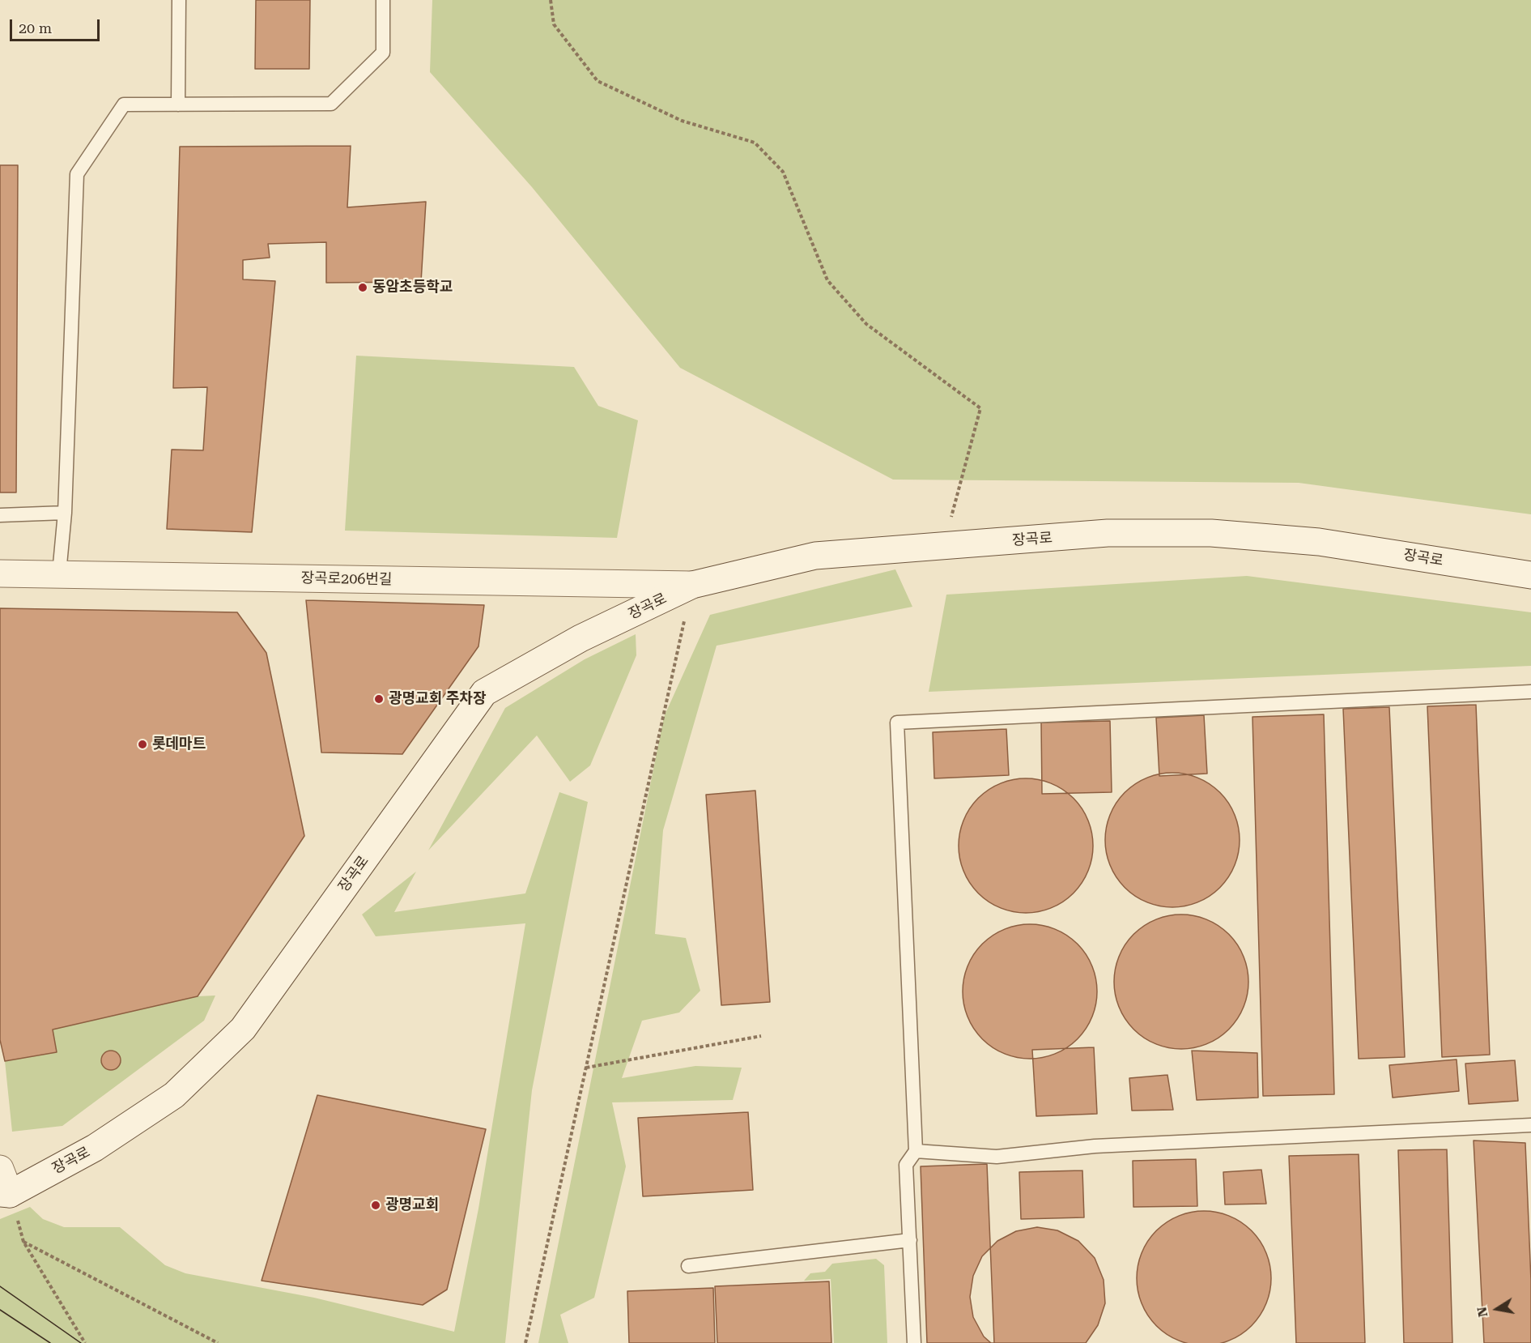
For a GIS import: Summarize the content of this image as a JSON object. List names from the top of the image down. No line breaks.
{"streets":{"street":["장곡로","장곡로206번길"]},"crossings":[["장곡로","장곡로206번길"]],"places":["동암초등학교","광명교회 주차장","롯데마트","광명교회"],"scale_bar":"20 m","north":"left"}
